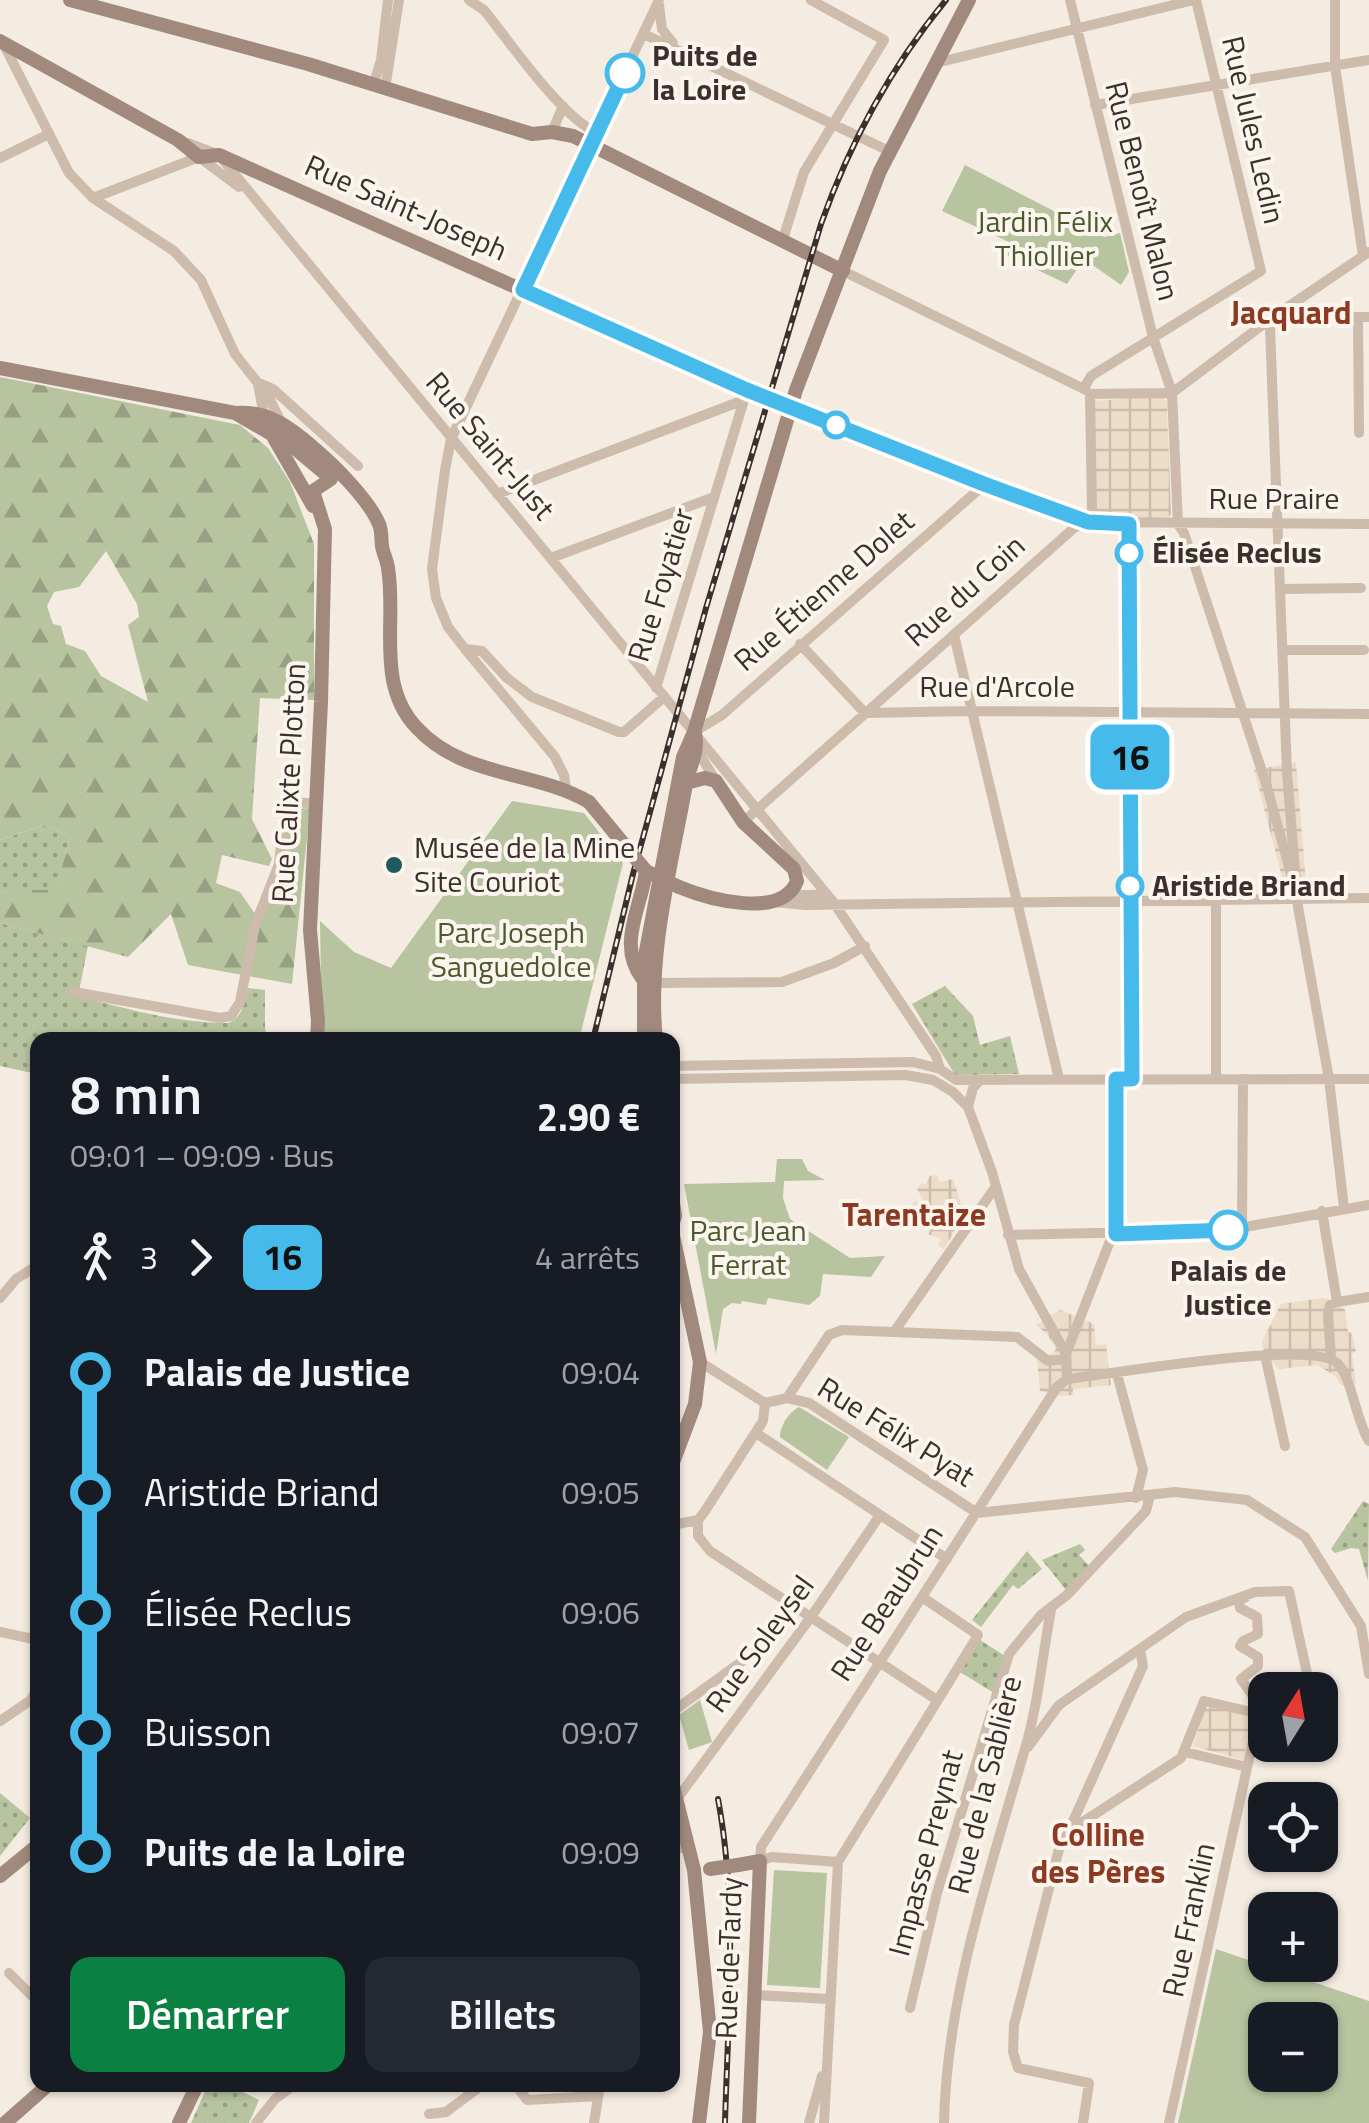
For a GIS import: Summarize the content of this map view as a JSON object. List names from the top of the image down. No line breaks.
{"streets":{"main road":["Rue Saint-Joseph","Rue Calixte Plotton","Rue de Tardy"],"street":["Rue Jules Ledin","Rue Benoît Malon","Rue Saint-Just","Rue Praire","Rue Foyatier","Rue Étienne Dolet","Rue du Coin","Rue d'Arcole","Rue Félix Pyat","Rue Beaubrun","Rue Soleysel","Rue de la Sablière","Impasse Preynat","Rue Franklin"]},"crossings":[["Rue Jules Ledin","Rue Benoît Malon"],["Rue Benoît Malon","Rue Praire"],["Rue Benoît Malon","Rue d'Arcole"],["Rue Saint-Joseph","Rue Saint-Just"],["Rue Saint-Joseph","Rue Praire"],["Rue Saint-Joseph","Rue Foyatier"],["Rue Saint-Just","Rue Foyatier"],["Rue Saint-Just","Rue Étienne Dolet"],["Rue Saint-Just","Rue du Coin"],["Rue Praire","Rue Étienne Dolet"],["Rue Praire","Rue du Coin"],["Rue du Coin","Rue d'Arcole"],["Rue Félix Pyat","Rue Beaubrun"],["Rue Beaubrun","Rue de Tardy"],["Rue de la Sablière","Impasse Preynat"]],"districts":["Jacquard","Tarentaize","Colline des Pères"],"parks":["Jardin Félix Thiollier","Parc Joseph Sanguedolce","Parc Jean Ferrat"],"places":["Puits de la Loire","Élisée Reclus","Musée de la Mine Site Couriot","Aristide Briand","Palais de Justice"],"lines":["bus line 16"],"north":"top","page":{"on_map":"16","heading":["8 min","09:01 – 09:09 · Bus","2.90 €"],"legs":["3","16","4 arrêts"],"list":[{"name":"Palais de Justice","value":"09:04"},{"name":"Aristide Briand","value":"09:05"},{"name":"Élisée Reclus","value":"09:06"},{"name":"Buisson","value":"09:07"},{"name":"Puits de la Loire","value":"09:09"}],"map_buttons":["+","−"],"buttons":["Démarrer","Billets"]}}
